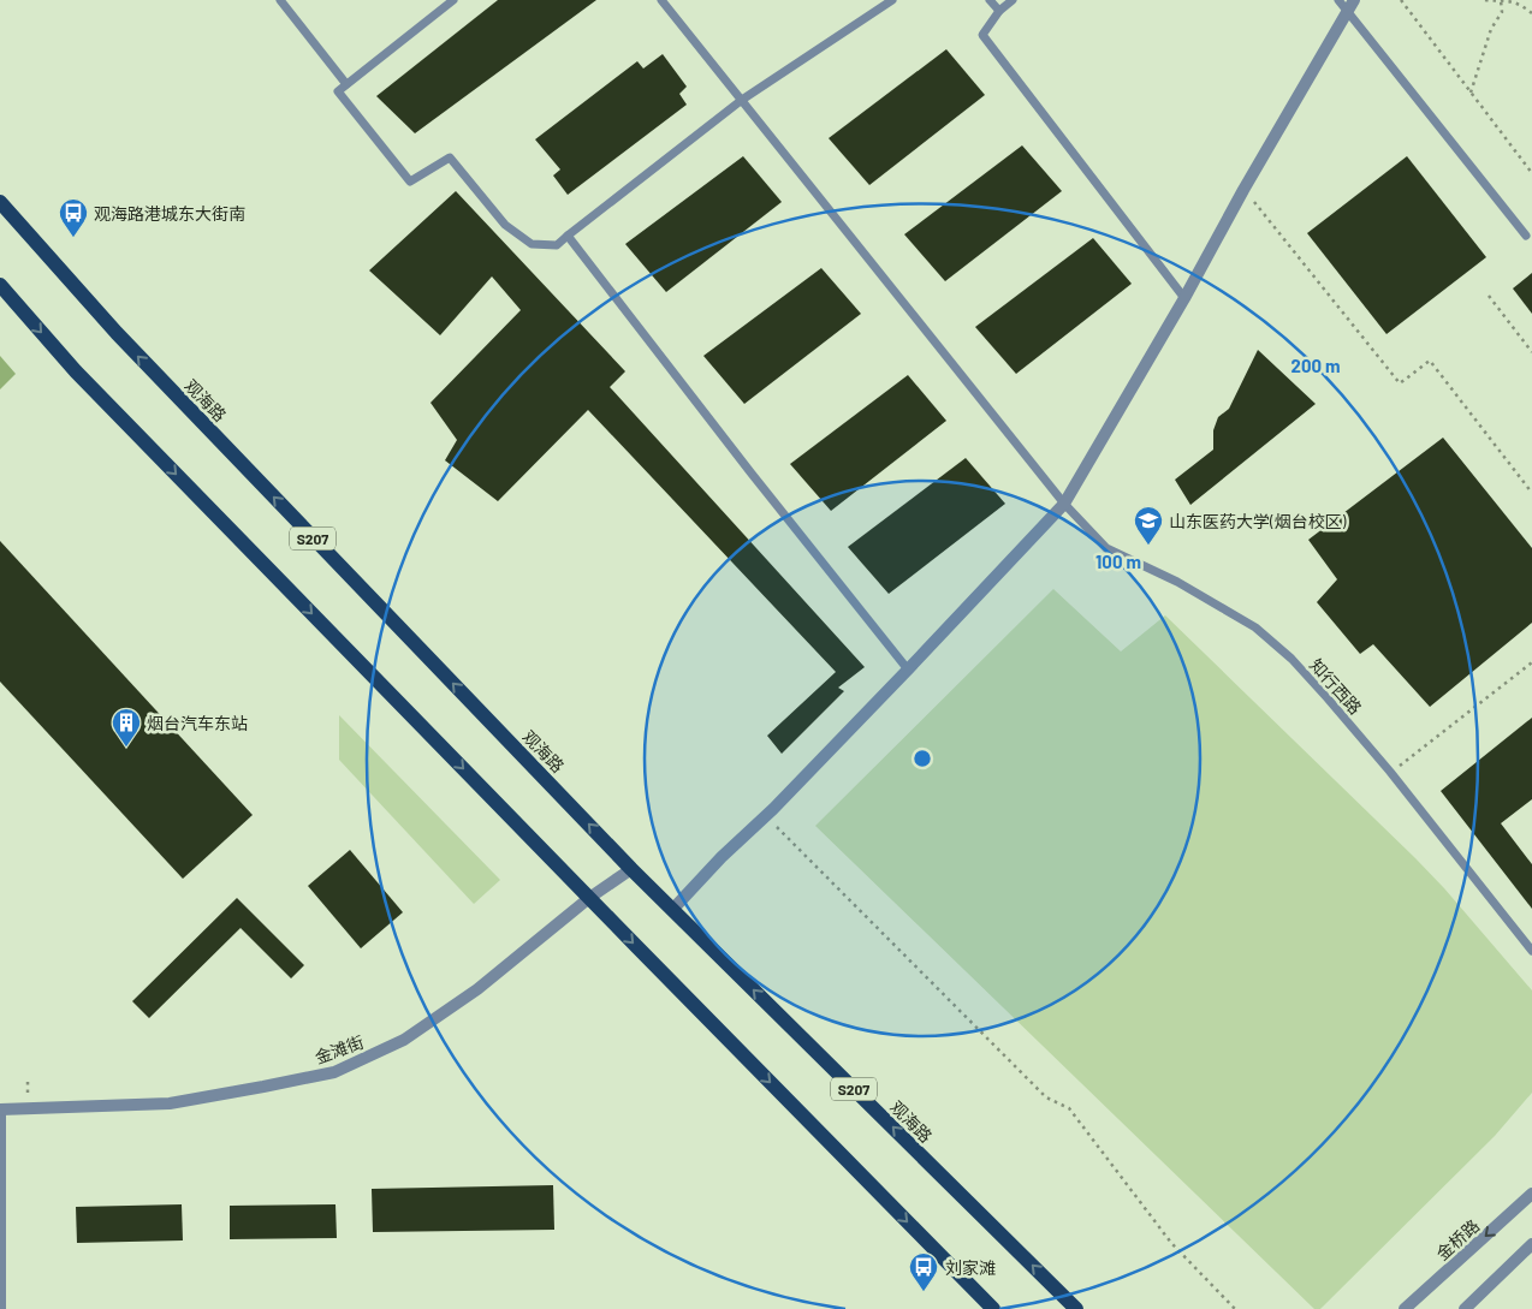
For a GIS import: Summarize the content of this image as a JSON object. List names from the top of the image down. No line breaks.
{"streets":{"main road":["观海路","S207"],"street":["金滩街","金桥路"],"lane":["知行西路"]},"crossings":[["观海路","金滩街"]],"places":{"bus stop":["观海路港城东大街南","刘家滩"],"school or university":["山东医药大学(烟台校区)"],"building":["烟台汽车东站"]},"rings":["200 m","100 m"]}
